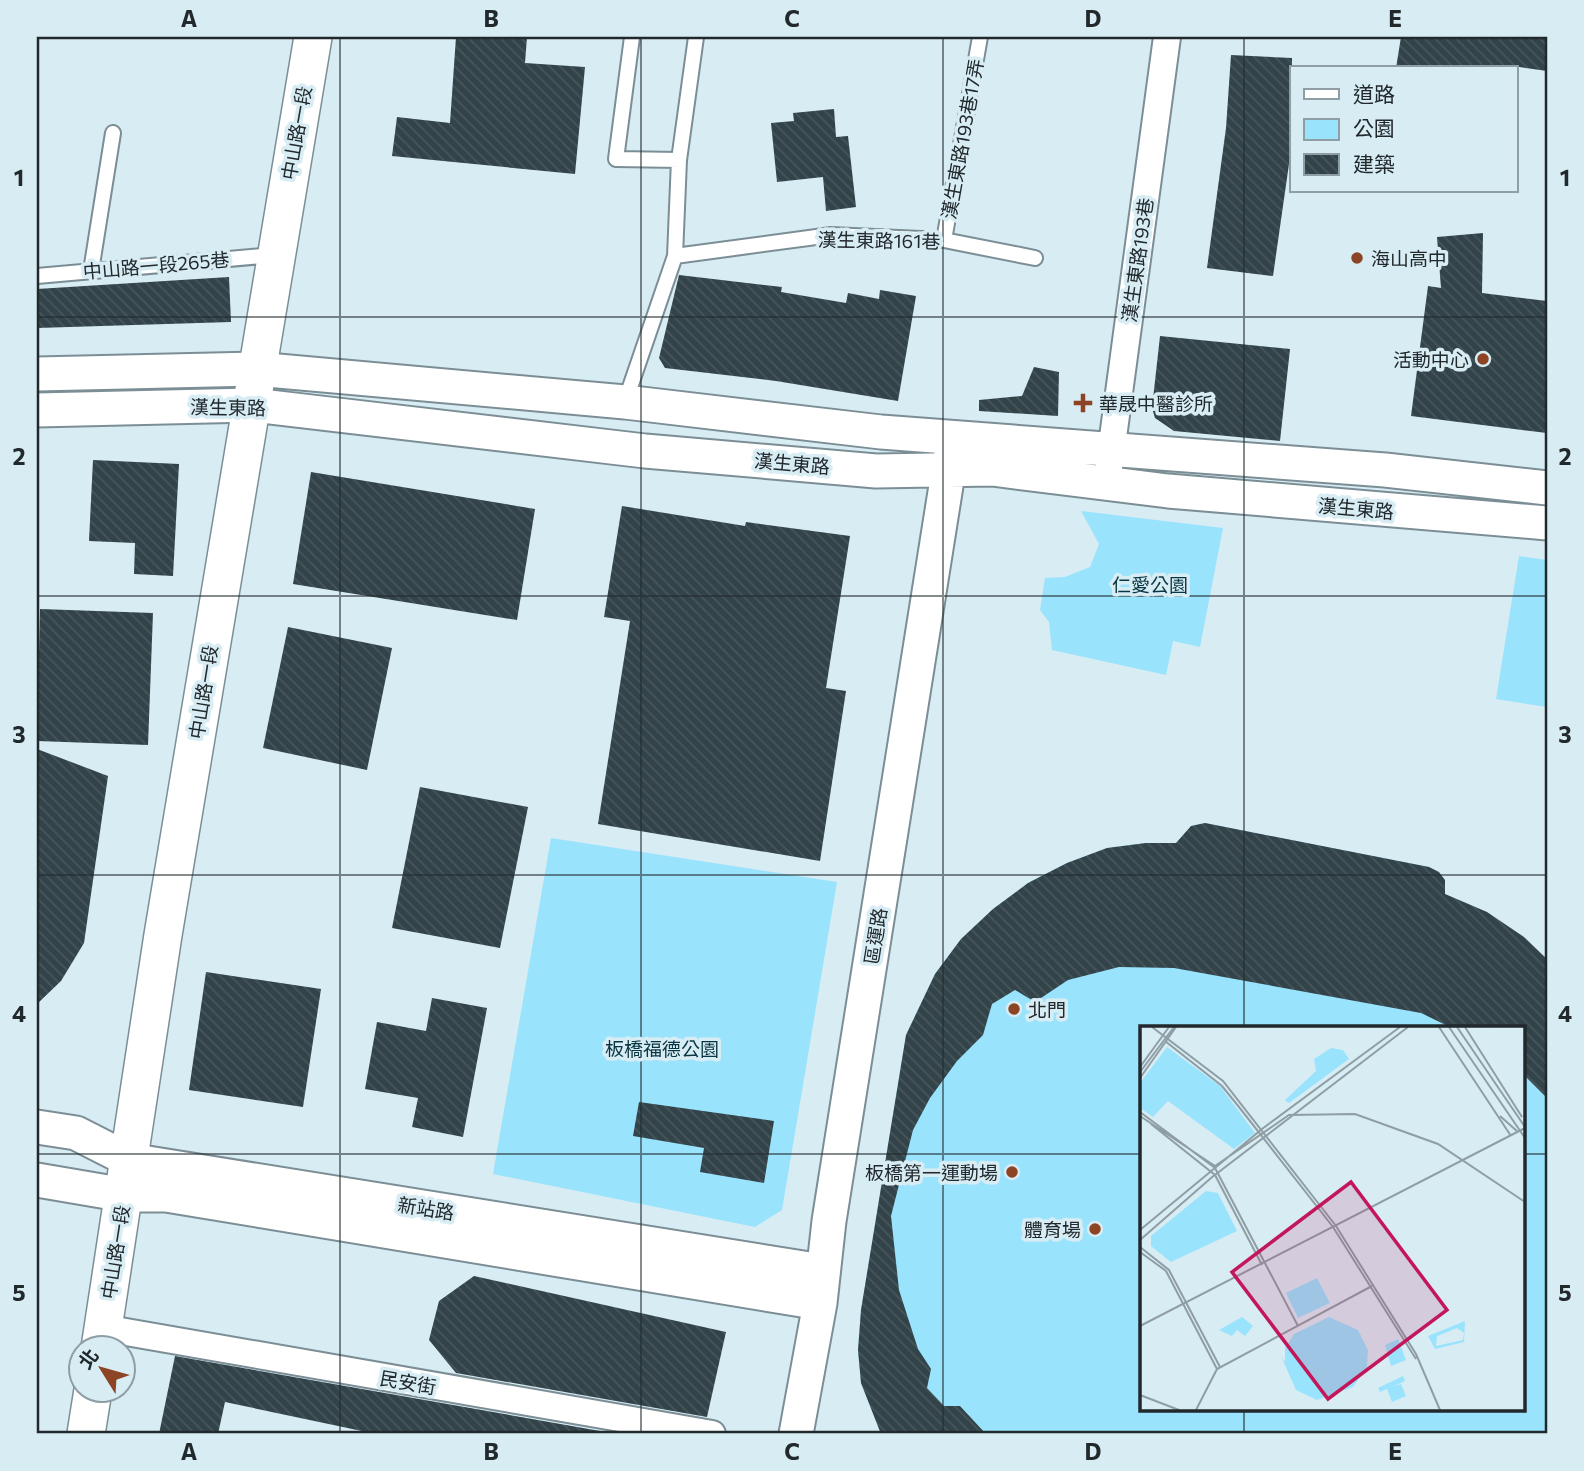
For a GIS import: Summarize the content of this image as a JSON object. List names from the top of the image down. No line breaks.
{"streets":{"main road":["中山路一段"],"street":["漢生東路193巷","漢生東路","區運路","新站路","民安街"],"lane":["漢生東路193巷17弄","漢生東路161巷","中山路一段265巷"]},"crossings":[["中山路一段","中山路一段265巷"],["中山路一段","漢生東路"],["中山路一段","新站路"],["漢生東路193巷17弄","漢生東路161巷"],["漢生東路193巷","漢生東路"],["漢生東路","區運路"],["區運路","新站路"]],"parks":["仁愛公園","板橋福德公園"],"places":{"other":["海山高中","活動中心","北門","板橋第一運動場","體育場"],"health":["華晟中醫診所"]},"legend":["道路","公園","建築"],"north":"top left","grid":{"columns":["A","B","C","D","E"],"rows":["1","2","3","4","5"]}}
